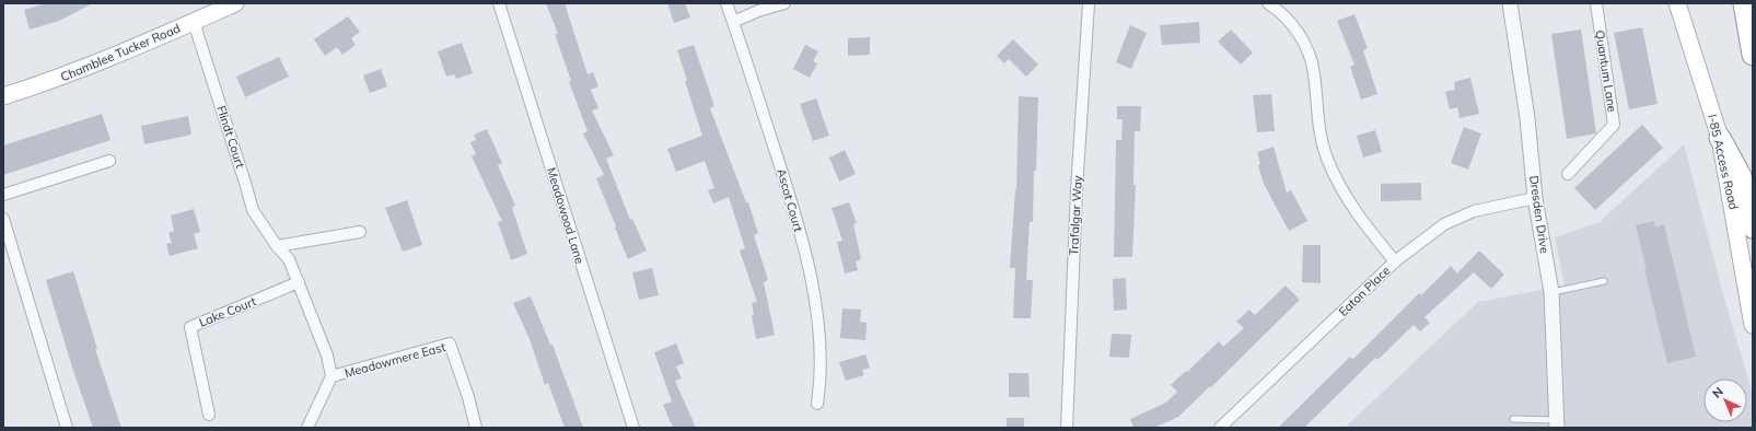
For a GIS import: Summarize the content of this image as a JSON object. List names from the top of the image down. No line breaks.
{"streets":{"main road":["Chamblee Tucker Road","I-85 Access Road"],"street":["Quantum Lane","Flindt Court","Ascot Court","Dresden Drive","Meadowood Lane","Trafalgar Way","Eaton Place","Lake Court","Meadowmere East"]},"crossings":[["Chamblee Tucker Road","Flindt Court"],["Flindt Court","Lake Court"],["Flindt Court","Meadowmere East"],["Dresden Drive","Eaton Place"]],"north":"top left"}
